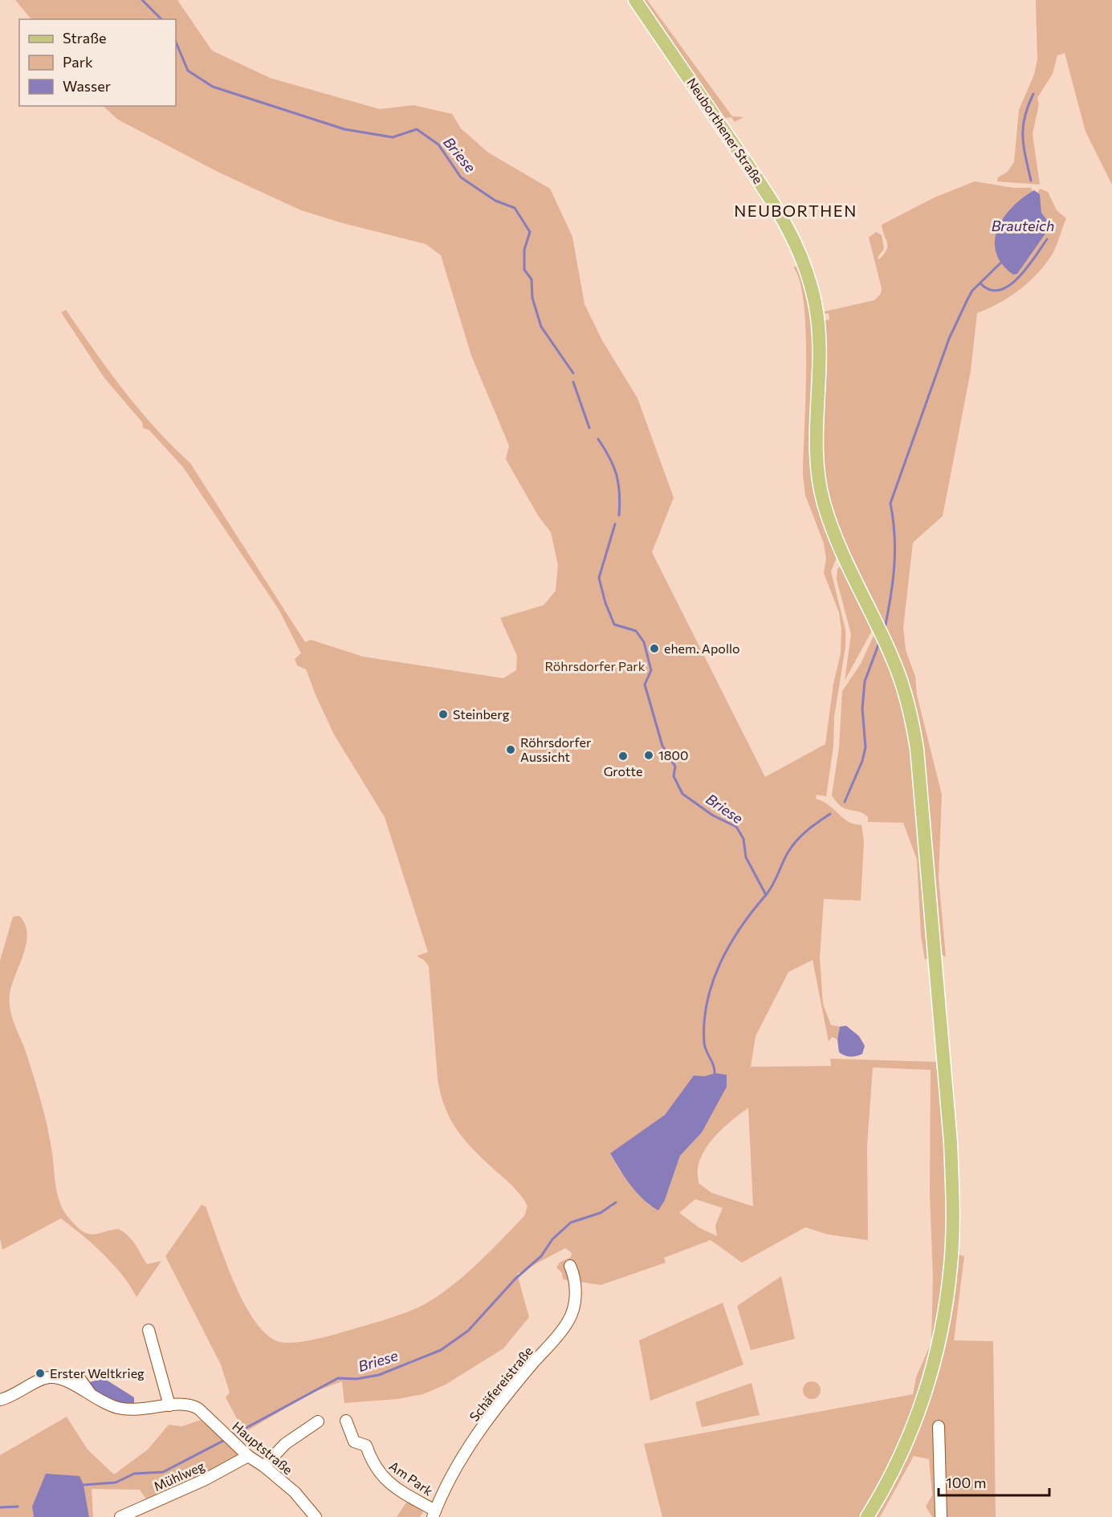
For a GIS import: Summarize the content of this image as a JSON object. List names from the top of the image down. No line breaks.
{"streets":{"main road":["Neuborthener Straße"],"street":["Schäfereistraße","Hauptstraße","Mühlweg","Am Park"]},"crossings":[["Schäfereistraße","Am Park"],["Hauptstraße","Mühlweg"]],"districts":["NEUBORTHEN"],"water":["Briese","Brauteich"],"parks":["Röhrsdorfer Park"],"places":["ehem. Apollo","Steinberg","Röhrsdorfer Aussicht","1800","Grotte","Erster Weltkrieg"],"legend":["Straße","Park","Wasser"],"scale_bar":"100 m"}
